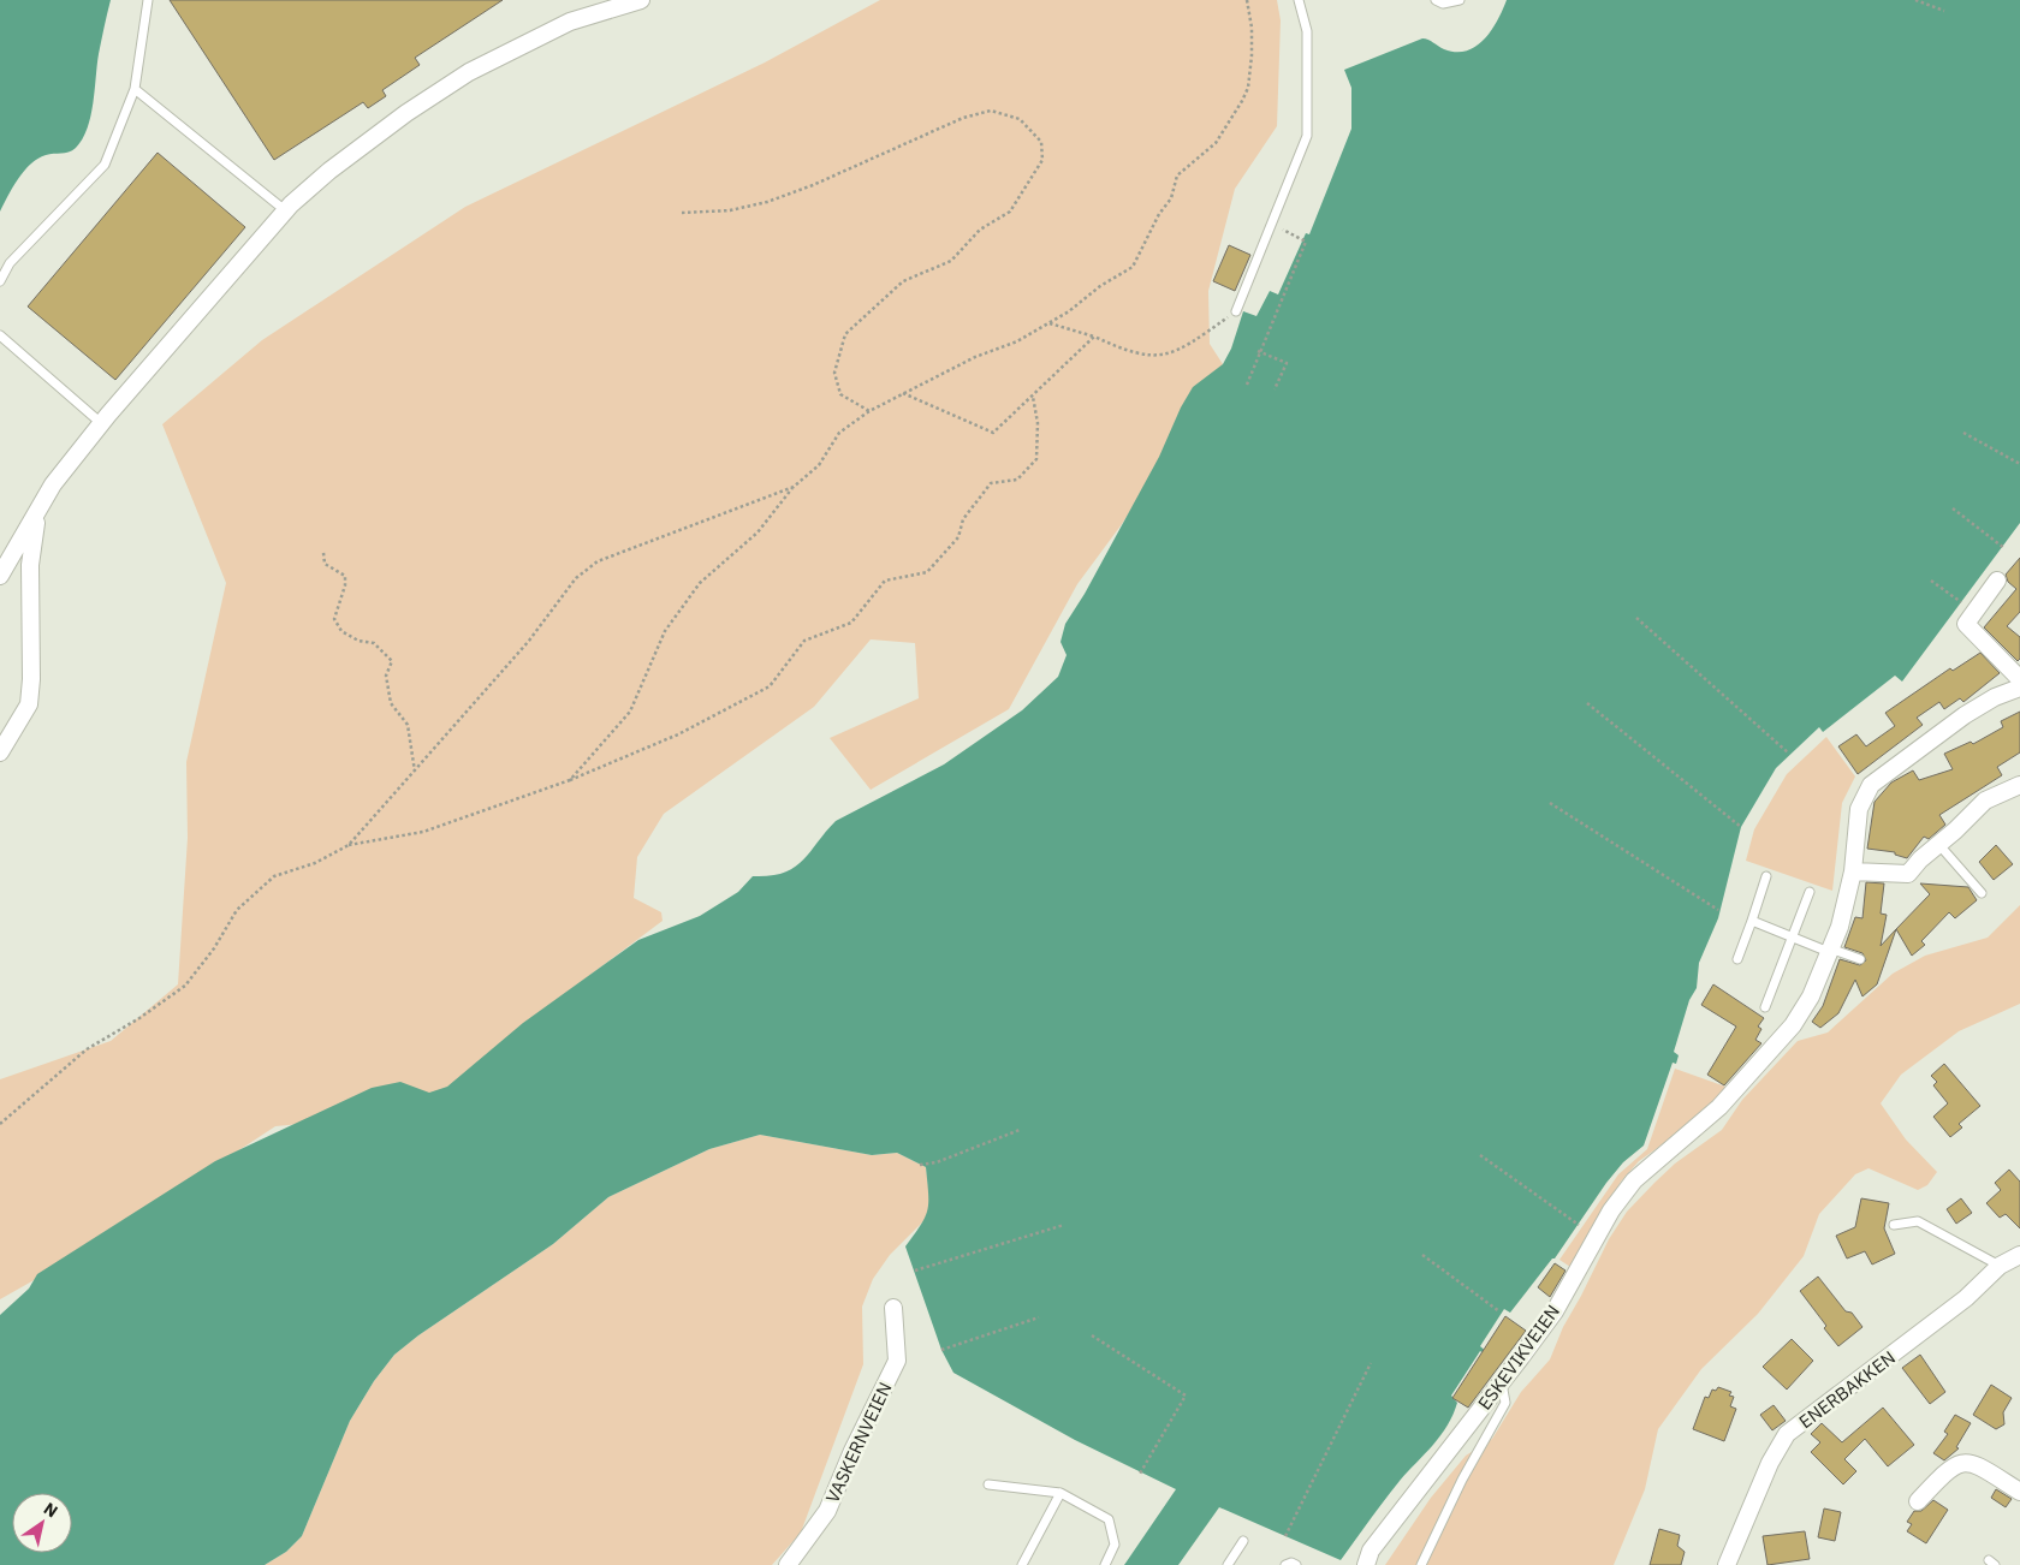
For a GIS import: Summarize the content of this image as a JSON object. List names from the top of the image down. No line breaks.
{"streets":{"street":["ESKEVIKVEIEN","ENERBAKKEN","VASKERNVEIEN"]},"north":"top right"}
